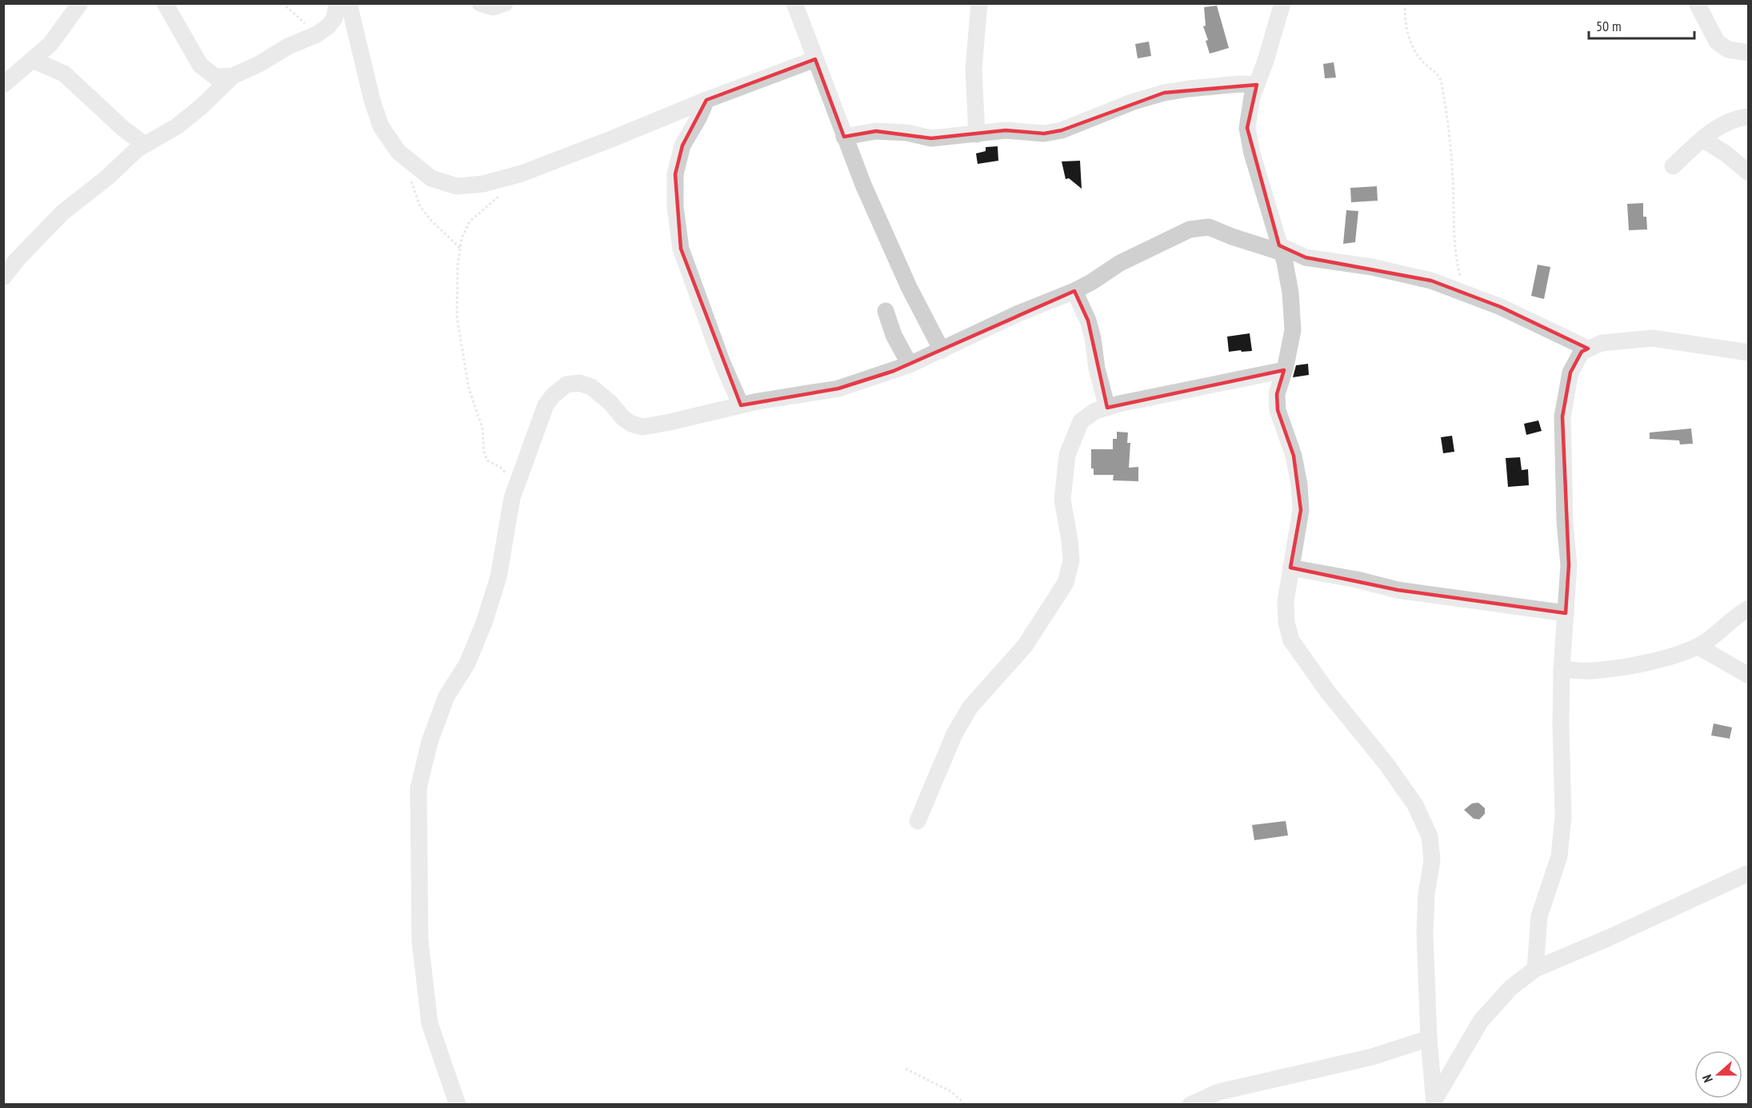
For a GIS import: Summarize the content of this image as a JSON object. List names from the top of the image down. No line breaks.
{"scale_bar":"50 m","north":"left"}
